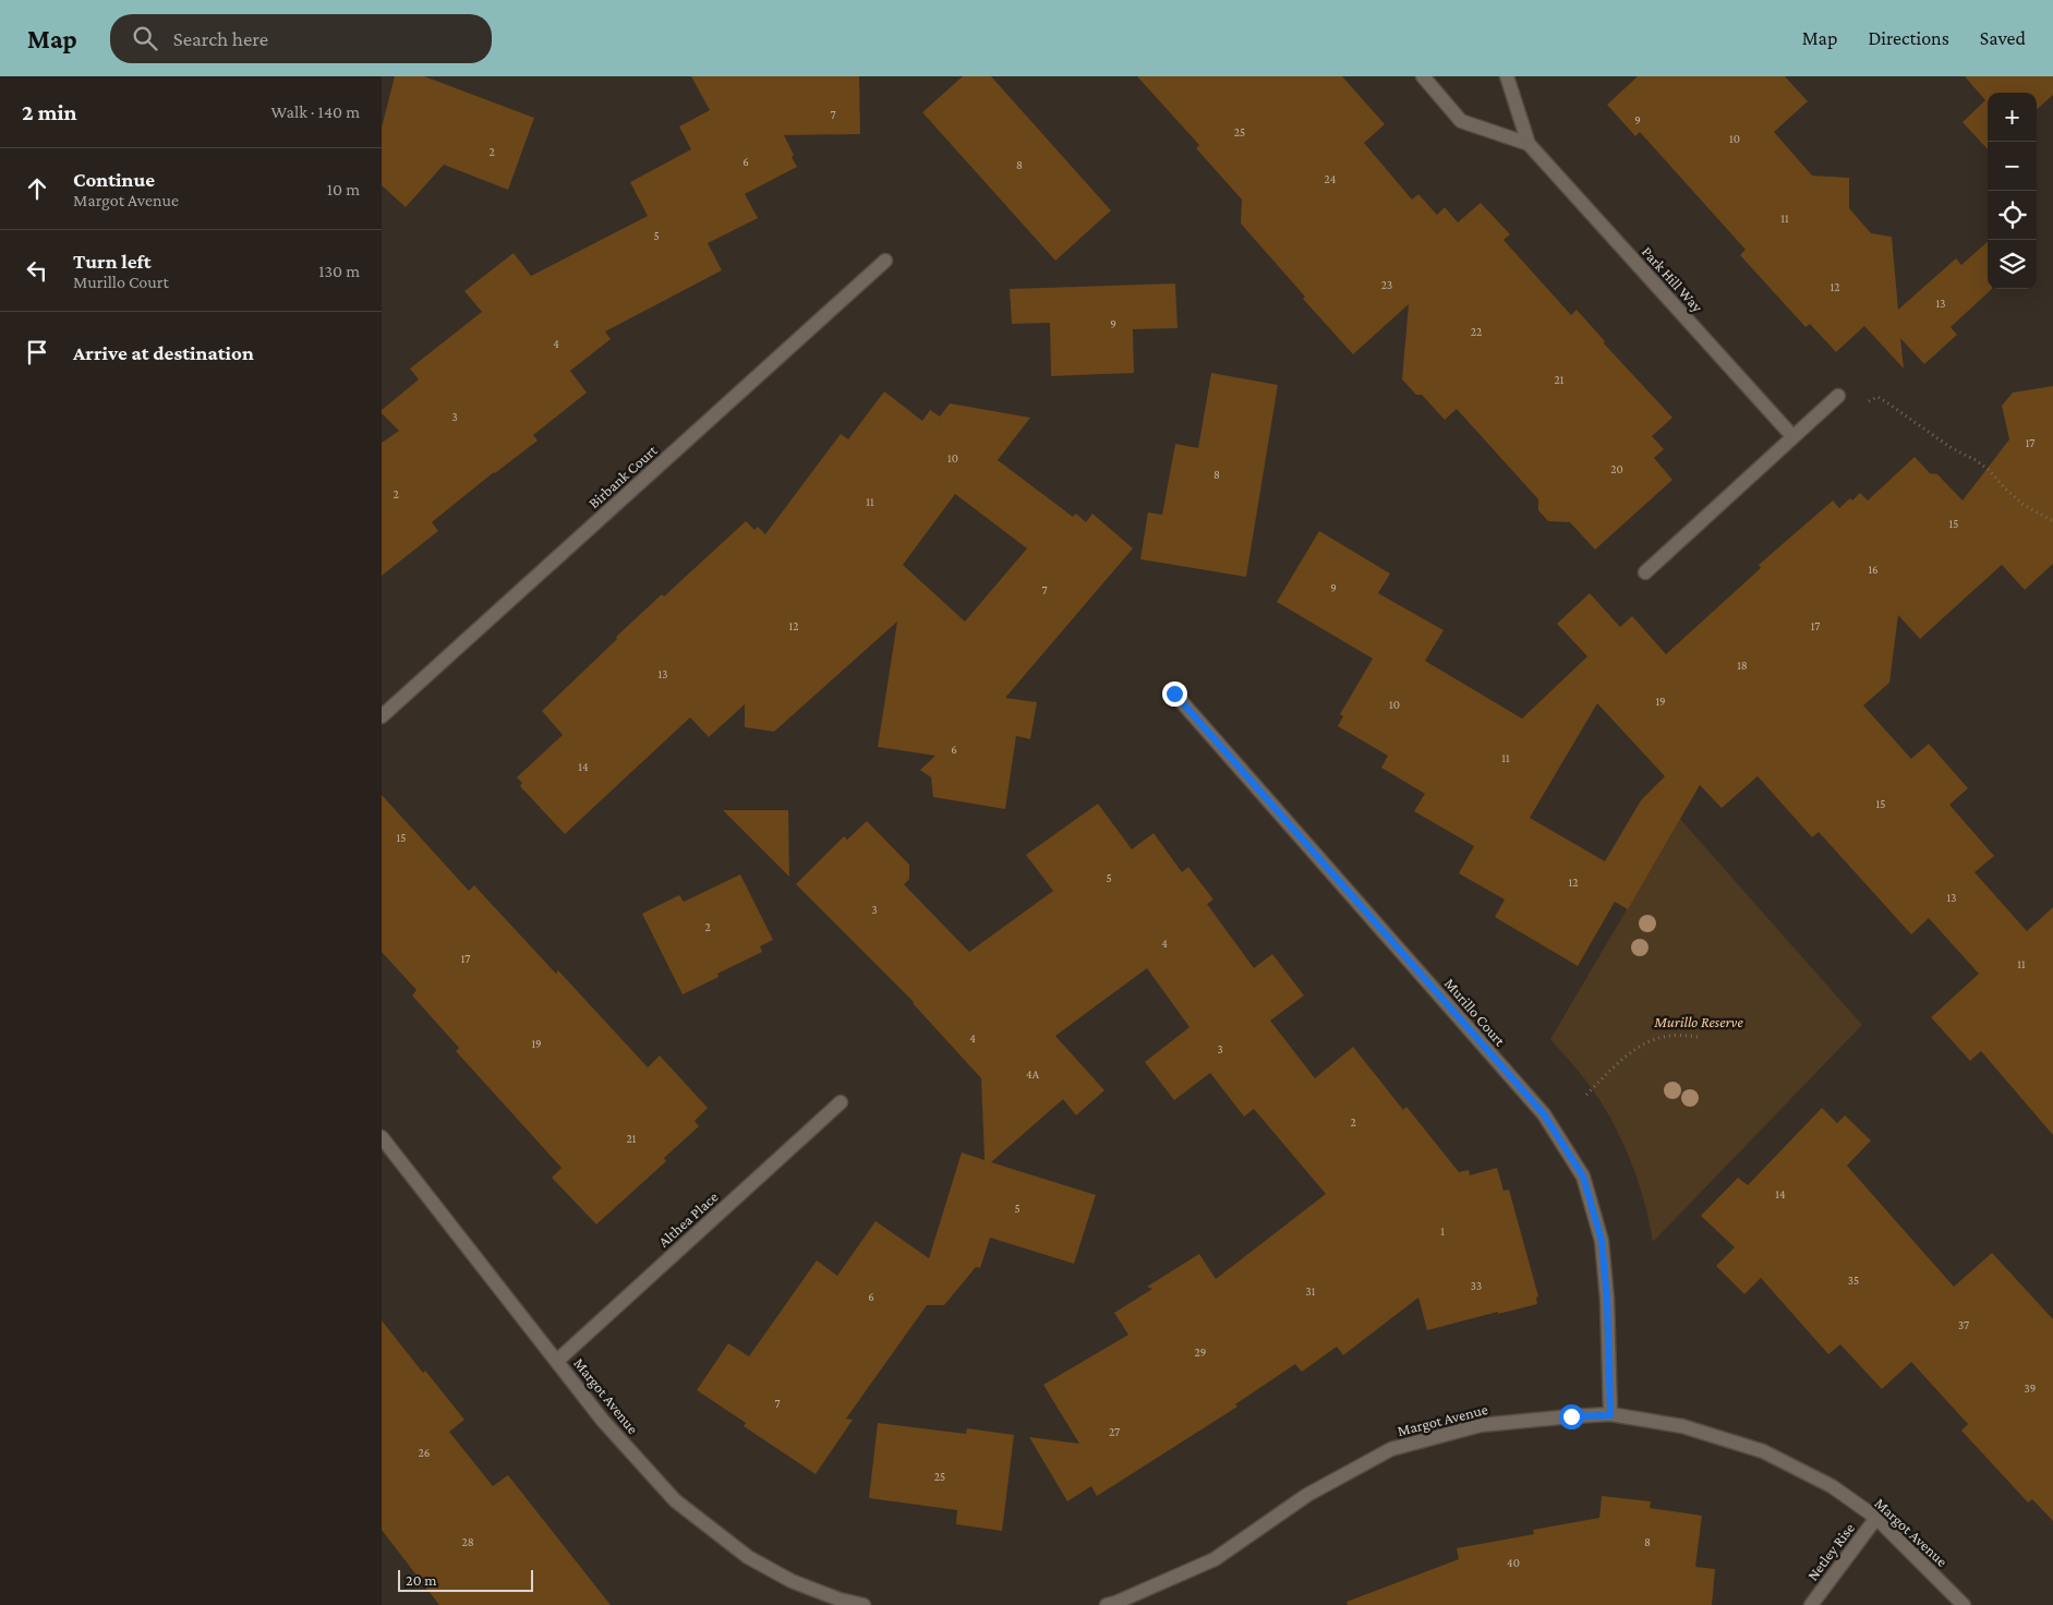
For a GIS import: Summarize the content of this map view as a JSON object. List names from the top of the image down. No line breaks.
{"streets":{"street":["Park Hill Way","Birbank Court","Murillo Court","Althea Place","Margot Avenue","Netley Rise"]},"crossings":[["Murillo Court","Margot Avenue"],["Althea Place","Margot Avenue"],["Margot Avenue","Netley Rise"]],"parks":["Murillo Reserve"],"house_numbers":["7","9","25","10","2","6","8","24","11","5","23","12","13","9","22","4","21","3","17","10","20","8","2","11","15","16","9","7","12","17","18","13","19","10","6","11","14","15","15","5","12","13","3","2","4","17","11","4","19","3","4A","2","21","14","5","1","35","33","31","6","37","29","39","7","27","26","25","28","8","40"],"scale_bar":"20 m","page":{"header":"Map","search":"Search here","nav":["Map","Directions","Saved"],"heading":["2 min","Walk · 140 m"],"map_buttons":["+","−"],"list":[["Continue","Margot Avenue","10 m"],["Turn left","Murillo Court","130 m"],"Arrive at destination"],"scale":"20 m"}}
